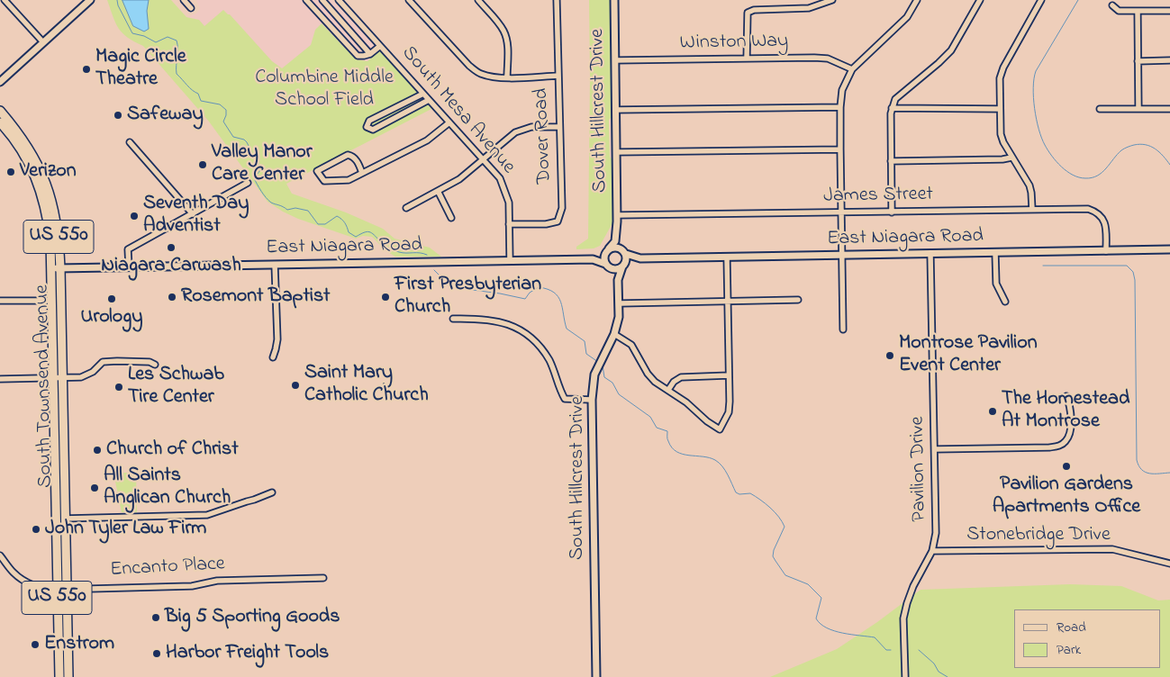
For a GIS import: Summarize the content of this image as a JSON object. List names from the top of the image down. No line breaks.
{"streets":{"highway":["US 550","South Townsend Avenue"],"street":["Winston Way","South Mesa Avenue","South Hillcrest Drive","Dover Road","James Street","East Niagara Road","Pavilion Drive","Stonebridge Drive","Encanto Place"]},"crossings":[["Winston Way","South Hillcrest Drive"],["South Mesa Avenue","Dover Road"],["South Mesa Avenue","East Niagara Road"],["South Hillcrest Drive","James Street"],["South Hillcrest Drive","East Niagara Road"],["James Street","East Niagara Road"],["East Niagara Road","South Townsend Avenue"],["East Niagara Road","Pavilion Drive"],["South Townsend Avenue","Encanto Place"],["Pavilion Drive","Stonebridge Drive"]],"parks":["Columbine Middle School Field"],"places":["Magic Circle Theatre","Safeway","Valley Manor Care Center","Verizon","Seventh Day Adventist","Niagara Carwash","Rosemont Baptist","First Presbyterian Church","Urology","Montrose Pavilion Event Center","Saint Mary Catholic Church","Les Schwab Tire Center","The Homestead At Montrose","Church of Christ","Pavilion Gardens Apartments Office","All Saints Anglican Church","John Tyler Law Firm","Big 5 Sporting Goods","Enstrom","Harbor Freight Tools"],"legend":["Road","Park"]}
